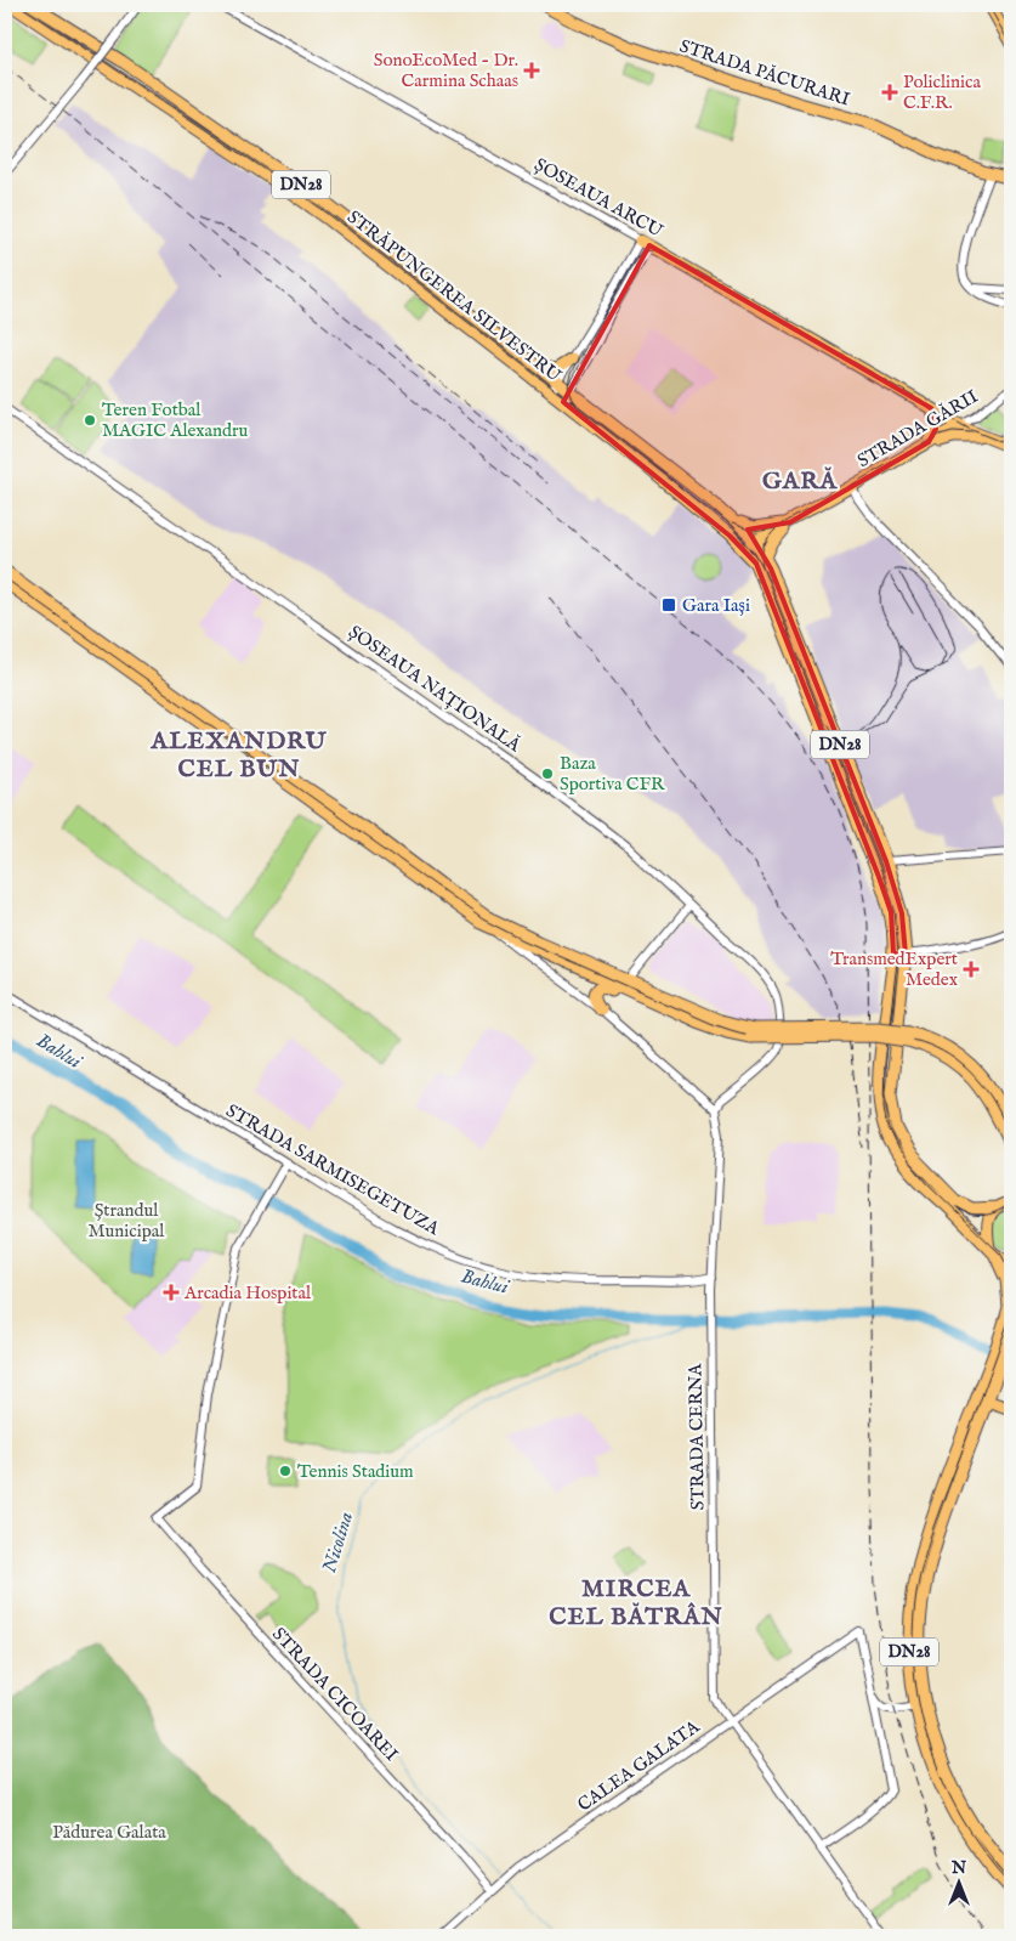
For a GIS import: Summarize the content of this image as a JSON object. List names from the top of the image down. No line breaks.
{"streets":{"main road":["STRADA PĂCURARI","DN28","ȘOSEAUA ARCU","STRĂPUNGEREA SILVESTRU","STRADA GĂRII"],"street":["ȘOSEAUA NAȚIONALĂ","STRADA SARMISEGETUZA","STRADA CERNA","STRADA CICOAREI","CALEA GALATA"]},"crossings":[["DN28","STRĂPUNGEREA SILVESTRU"],["DN28","STRADA GĂRII"],["ȘOSEAUA ARCU","STRADA GĂRII"],["STRĂPUNGEREA SILVESTRU","STRADA GĂRII"],["ȘOSEAUA NAȚIONALĂ","STRADA CERNA"],["STRADA SARMISEGETUZA","STRADA CERNA"],["STRADA SARMISEGETUZA","STRADA CICOAREI"],["STRADA CERNA","CALEA GALATA"],["STRADA CICOAREI","CALEA GALATA"]],"districts":["GARĂ","ALEXANDRU CEL BUN","MIRCEA CEL BĂTRÂN"],"water":["Bahlui","Nicolina"],"parks":["Ștrandul Municipal","Pădurea Galata"],"places":{"health":["SonoEcoMed - Dr. Carmina Schaas","Policlinica C.F.R.","TransmedExpert Medex","Arcadia Hospital"],"other":["Teren Fotbal MAGIC Alexandru","Baza Sportiva CFR","Tennis Stadium"],"transit":["Gara Iași"]},"north":"top"}
